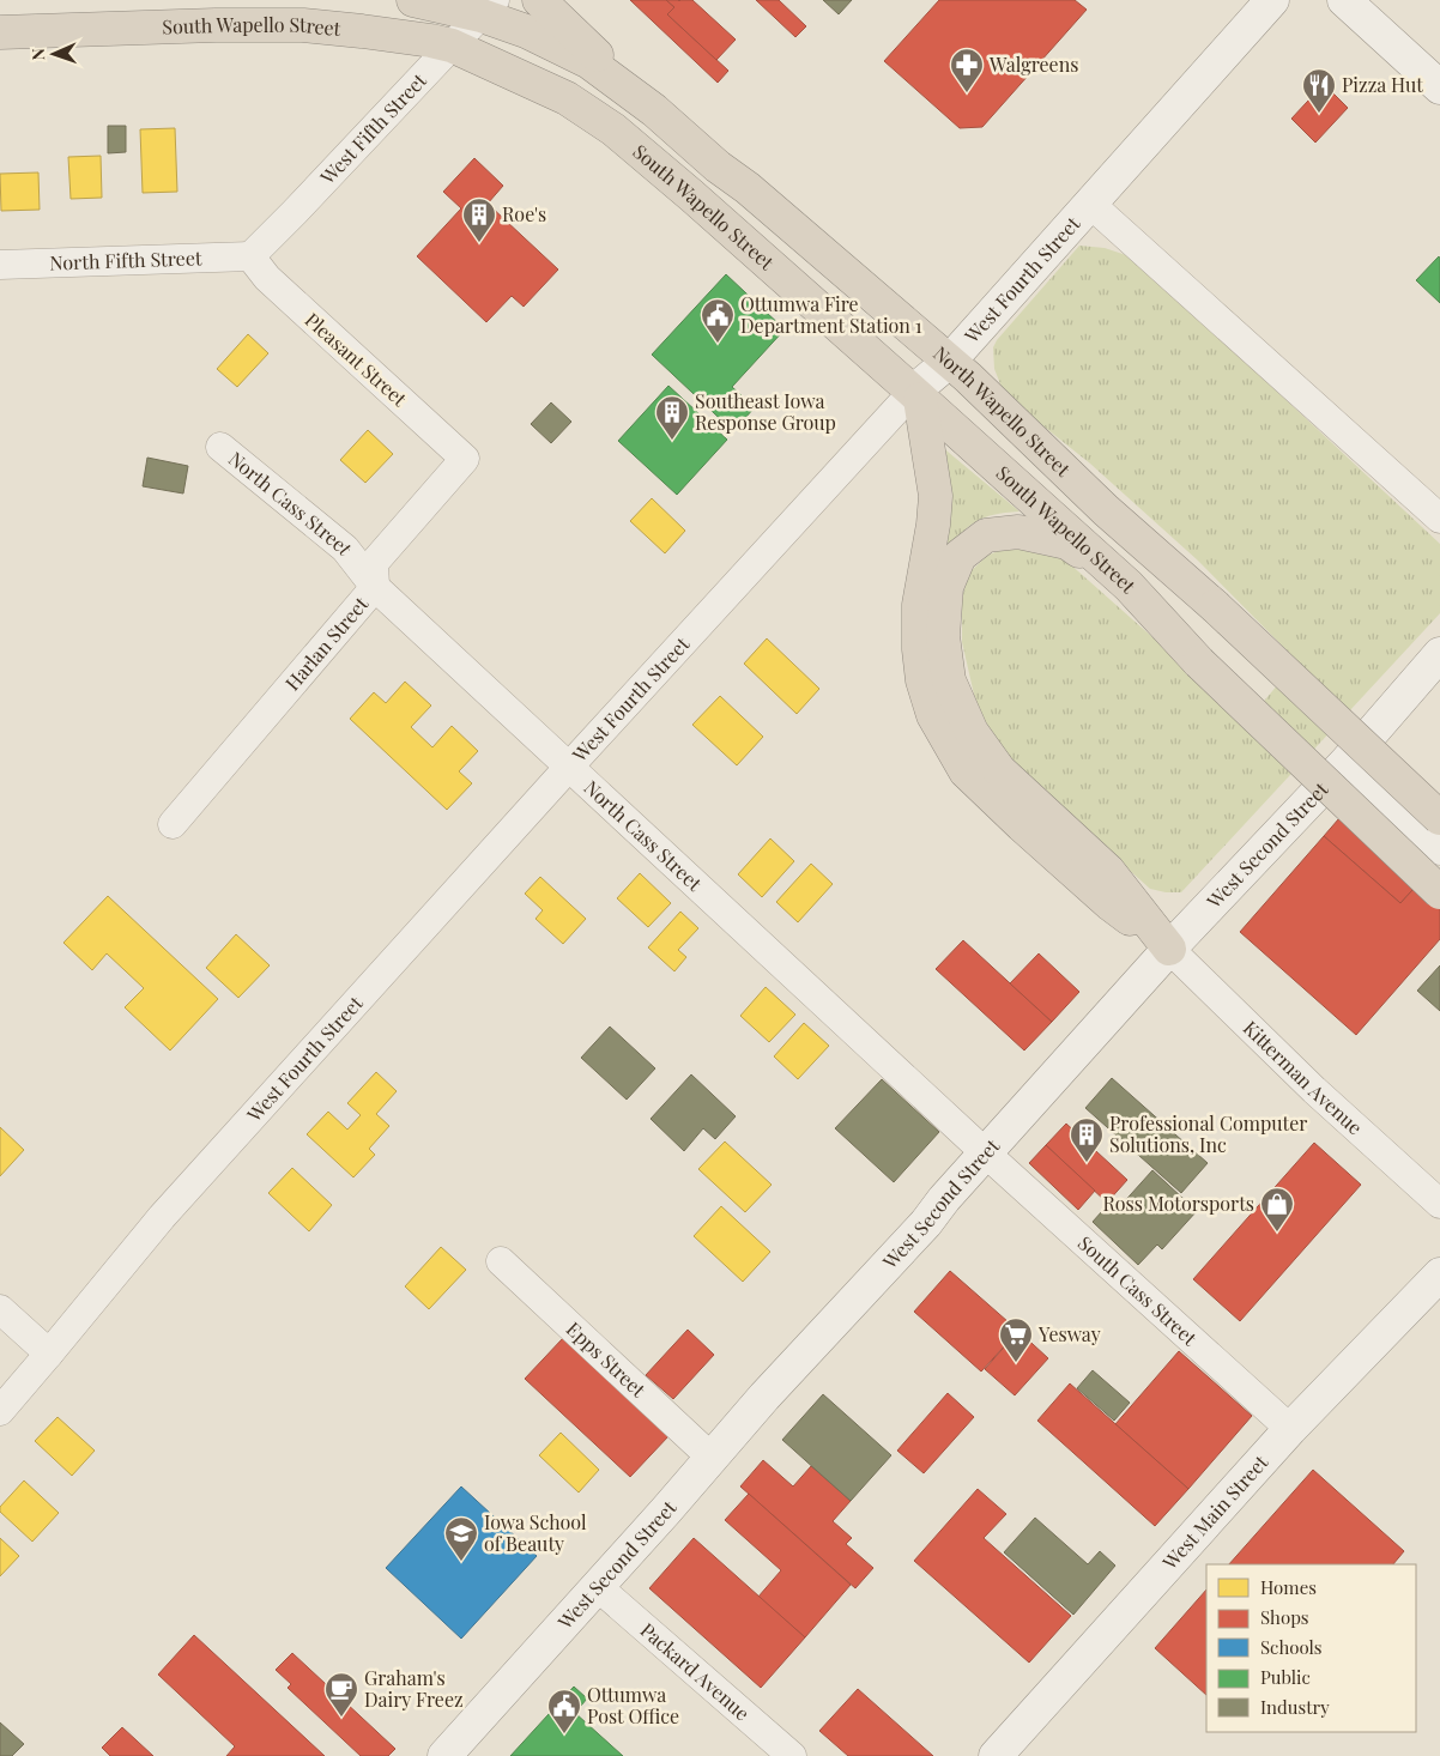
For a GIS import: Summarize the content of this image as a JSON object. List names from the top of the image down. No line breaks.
{"streets":{"highway":["South Wapello Street","North Wapello Street"],"main road":["West Fourth Street","West Second Street","West Main Street"],"street":["West Fifth Street","North Fifth Street","Pleasant Street","North Cass Street","Harlan Street","Kitterman Avenue","South Cass Street","Epps Street","Packard Avenue"]},"crossings":[["South Wapello Street","West Fifth Street"],["South Wapello Street","West Fourth Street"],["West Fifth Street","North Fifth Street"],["West Fifth Street","Pleasant Street"],["West Fifth Street","North Wapello Street"],["North Fifth Street","Pleasant Street"],["West Fourth Street","North Wapello Street"],["West Fourth Street","North Cass Street"],["Pleasant Street","Harlan Street"],["North Cass Street","Harlan Street"],["North Cass Street","West Second Street"],["North Cass Street","South Cass Street"],["West Second Street","Kitterman Avenue"],["West Second Street","South Cass Street"],["West Second Street","Epps Street"],["West Second Street","Packard Avenue"],["South Cass Street","West Main Street"]],"places":{"pharmacy":["Walgreens"],"restaurant":["Pizza Hut"],"building":["Roe's","Southeast Iowa Response Group","Professional Computer Solutions, Inc"],"public building":["Ottumwa Fire Department Station 1","Ottumwa Post Office"],"shop":["Ross Motorsports"],"supermarket":["Yesway"],"school or university":["Iowa School of Beauty"],"cafe":["Graham's Dairy Freez"]},"legend":["Homes","Shops","Schools","Public","Industry"],"north":"left"}
